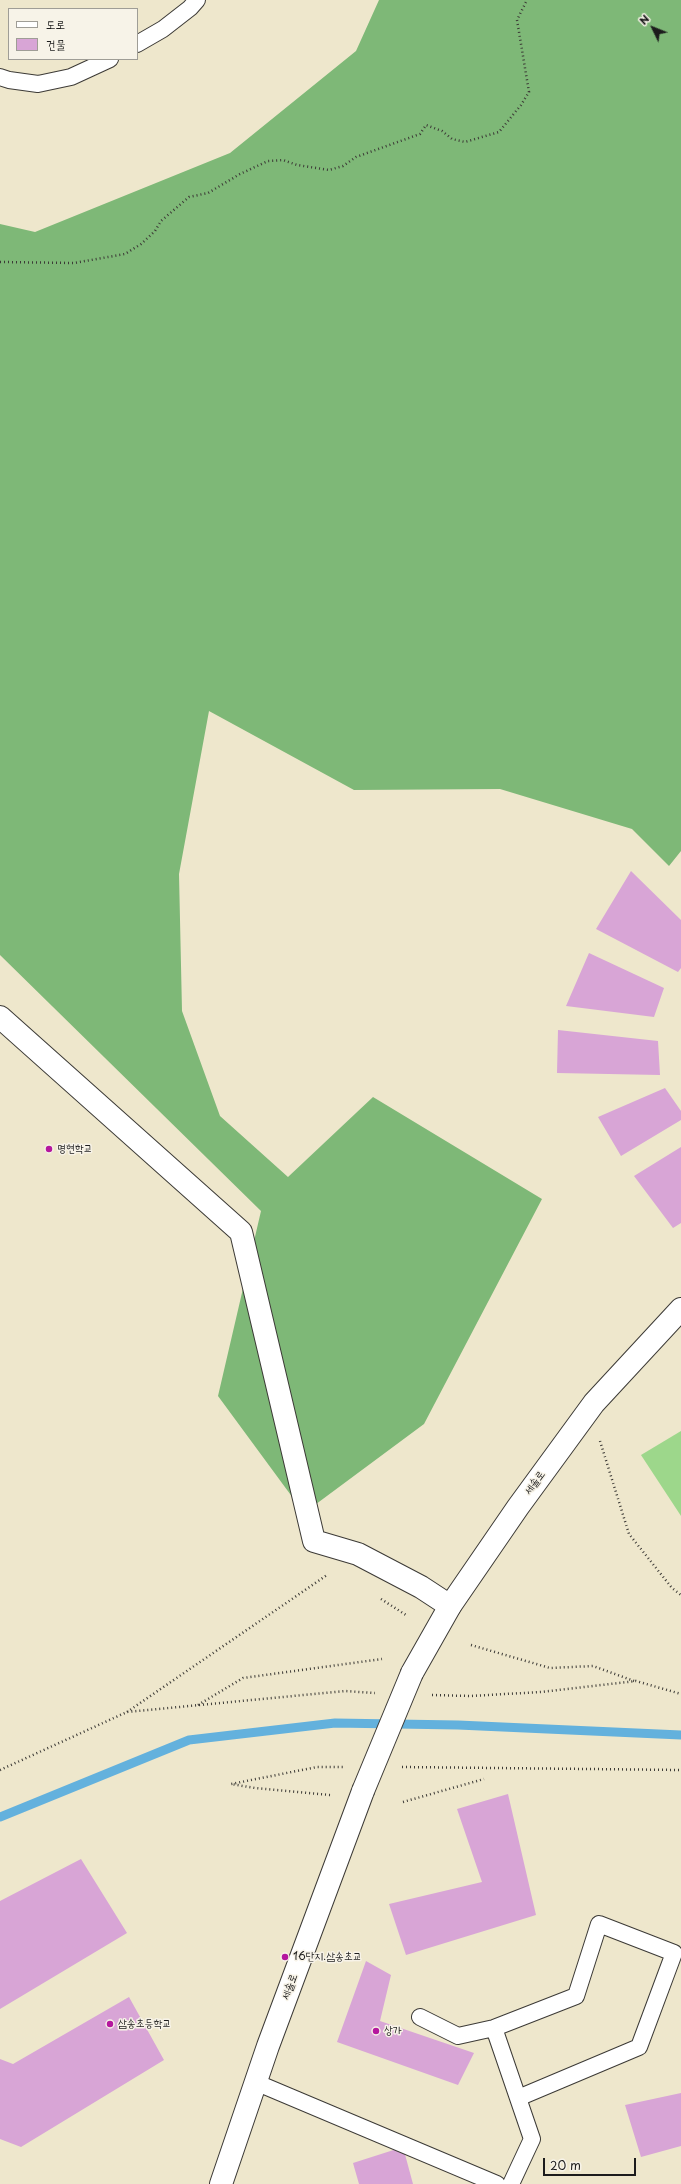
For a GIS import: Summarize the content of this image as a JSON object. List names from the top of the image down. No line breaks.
{"streets":{"street":["세솔로"]},"places":["명현학교","16단지.삼송초교","삼송초등학교","상가"],"legend":["도로","건물"],"scale_bar":"20 m","north":"top left"}
